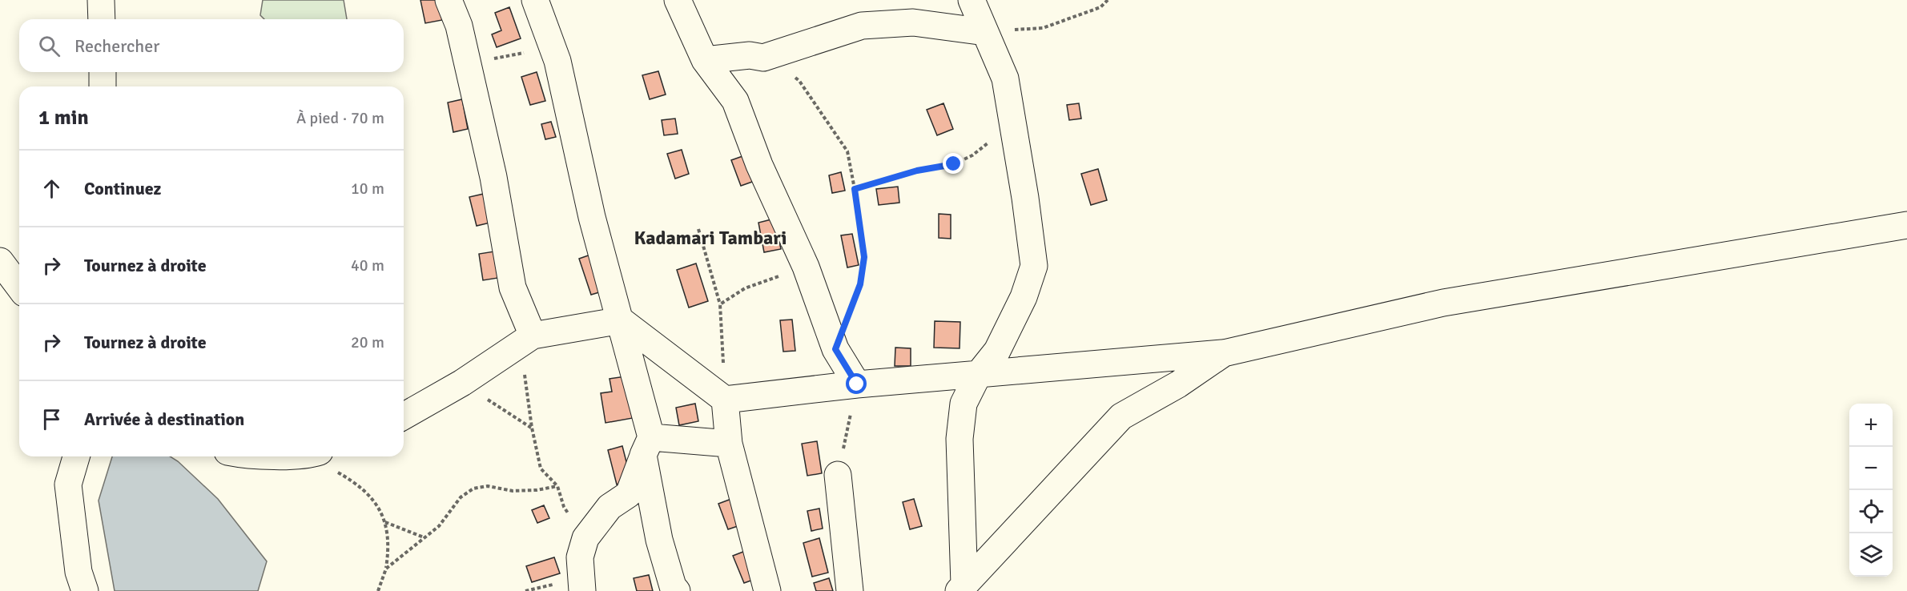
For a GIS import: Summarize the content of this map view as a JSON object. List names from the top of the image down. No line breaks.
{"districts":["Kadamari Tambari"],"page":{"search":"Rechercher","heading":["1 min","À pied · 70 m"],"list":[["Continuez","10 m"],["Tournez à droite","40 m"],["Tournez à droite","20 m"],"Arrivée à destination"],"map_buttons":["+","−"]}}
